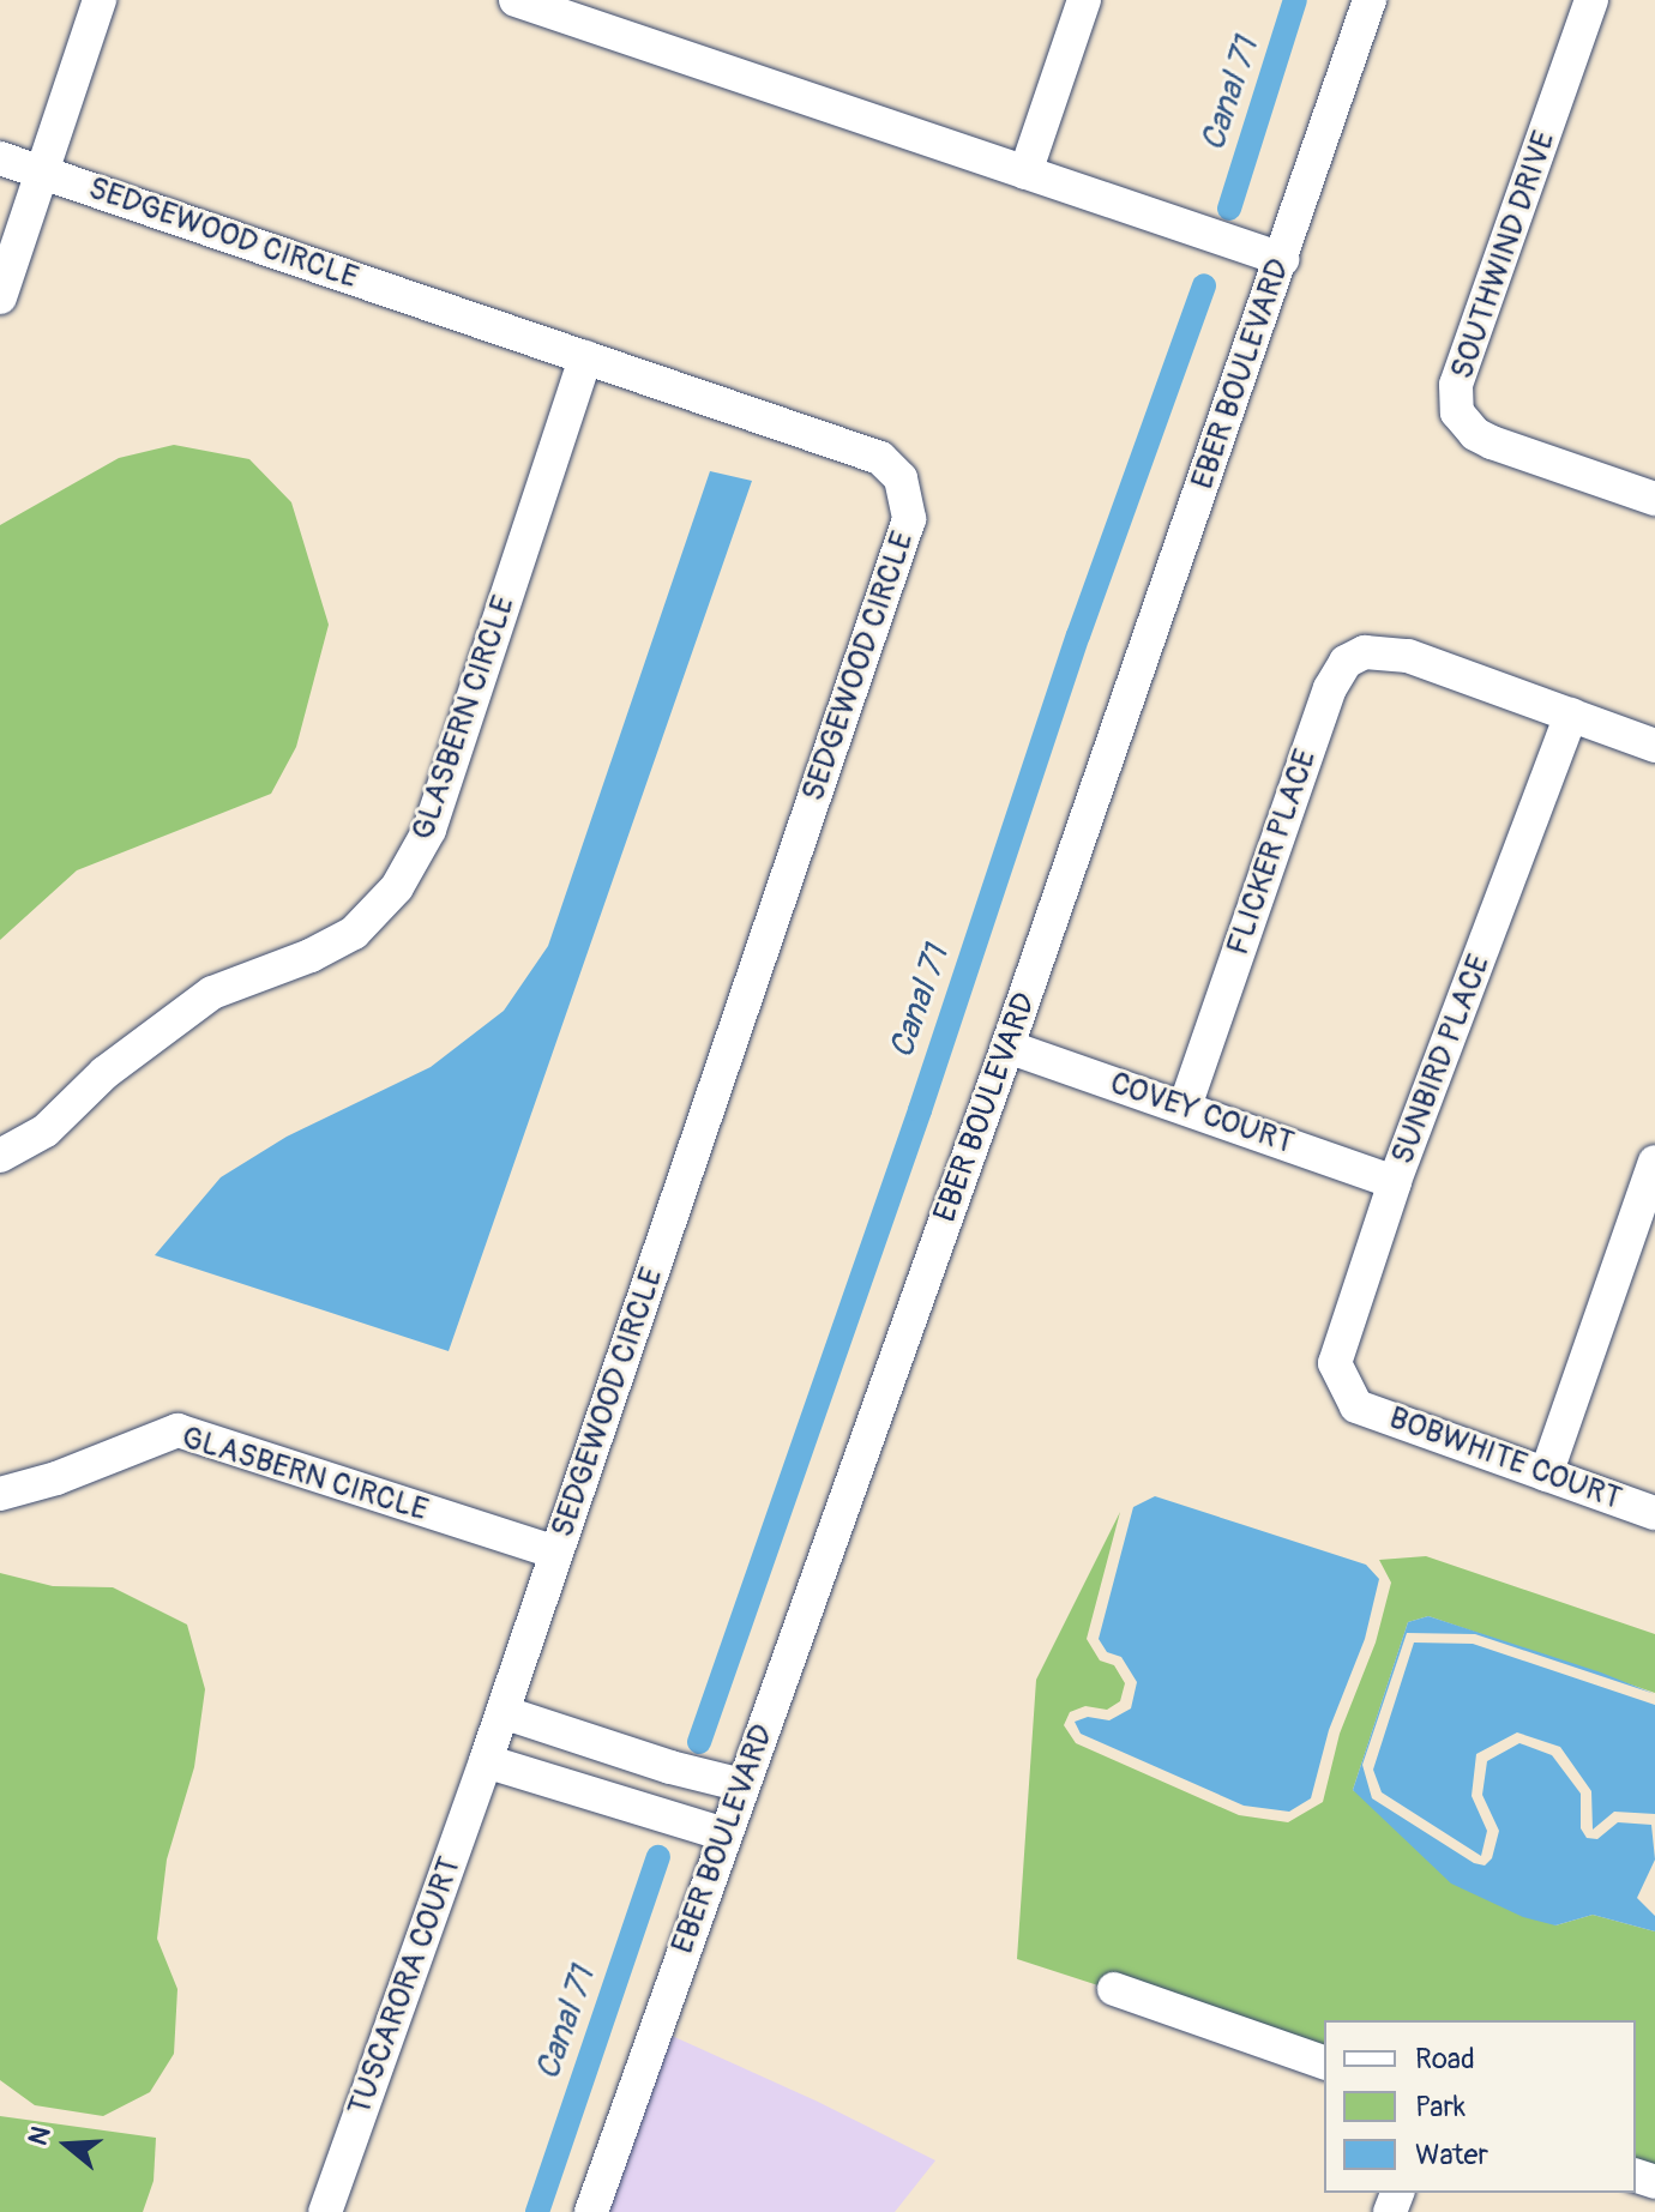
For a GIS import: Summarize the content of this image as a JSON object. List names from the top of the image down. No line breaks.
{"streets":{"street":["SEDGEWOOD CIRCLE","SOUTHWIND DRIVE","EBER BOULEVARD","GLASBERN CIRCLE","FLICKER PLACE","SUNBIRD PLACE","COVEY COURT","BOBWHITE COURT","TUSCARORA COURT"]},"crossings":[["SEDGEWOOD CIRCLE","GLASBERN CIRCLE"],["SEDGEWOOD CIRCLE","TUSCARORA COURT"],["EBER BOULEVARD","COVEY COURT"],["FLICKER PLACE","SUNBIRD PLACE"],["FLICKER PLACE","COVEY COURT"],["SUNBIRD PLACE","COVEY COURT"],["SUNBIRD PLACE","BOBWHITE COURT"]],"water":["Canal 71"],"legend":["Road","Park","Water"],"north":"left"}
